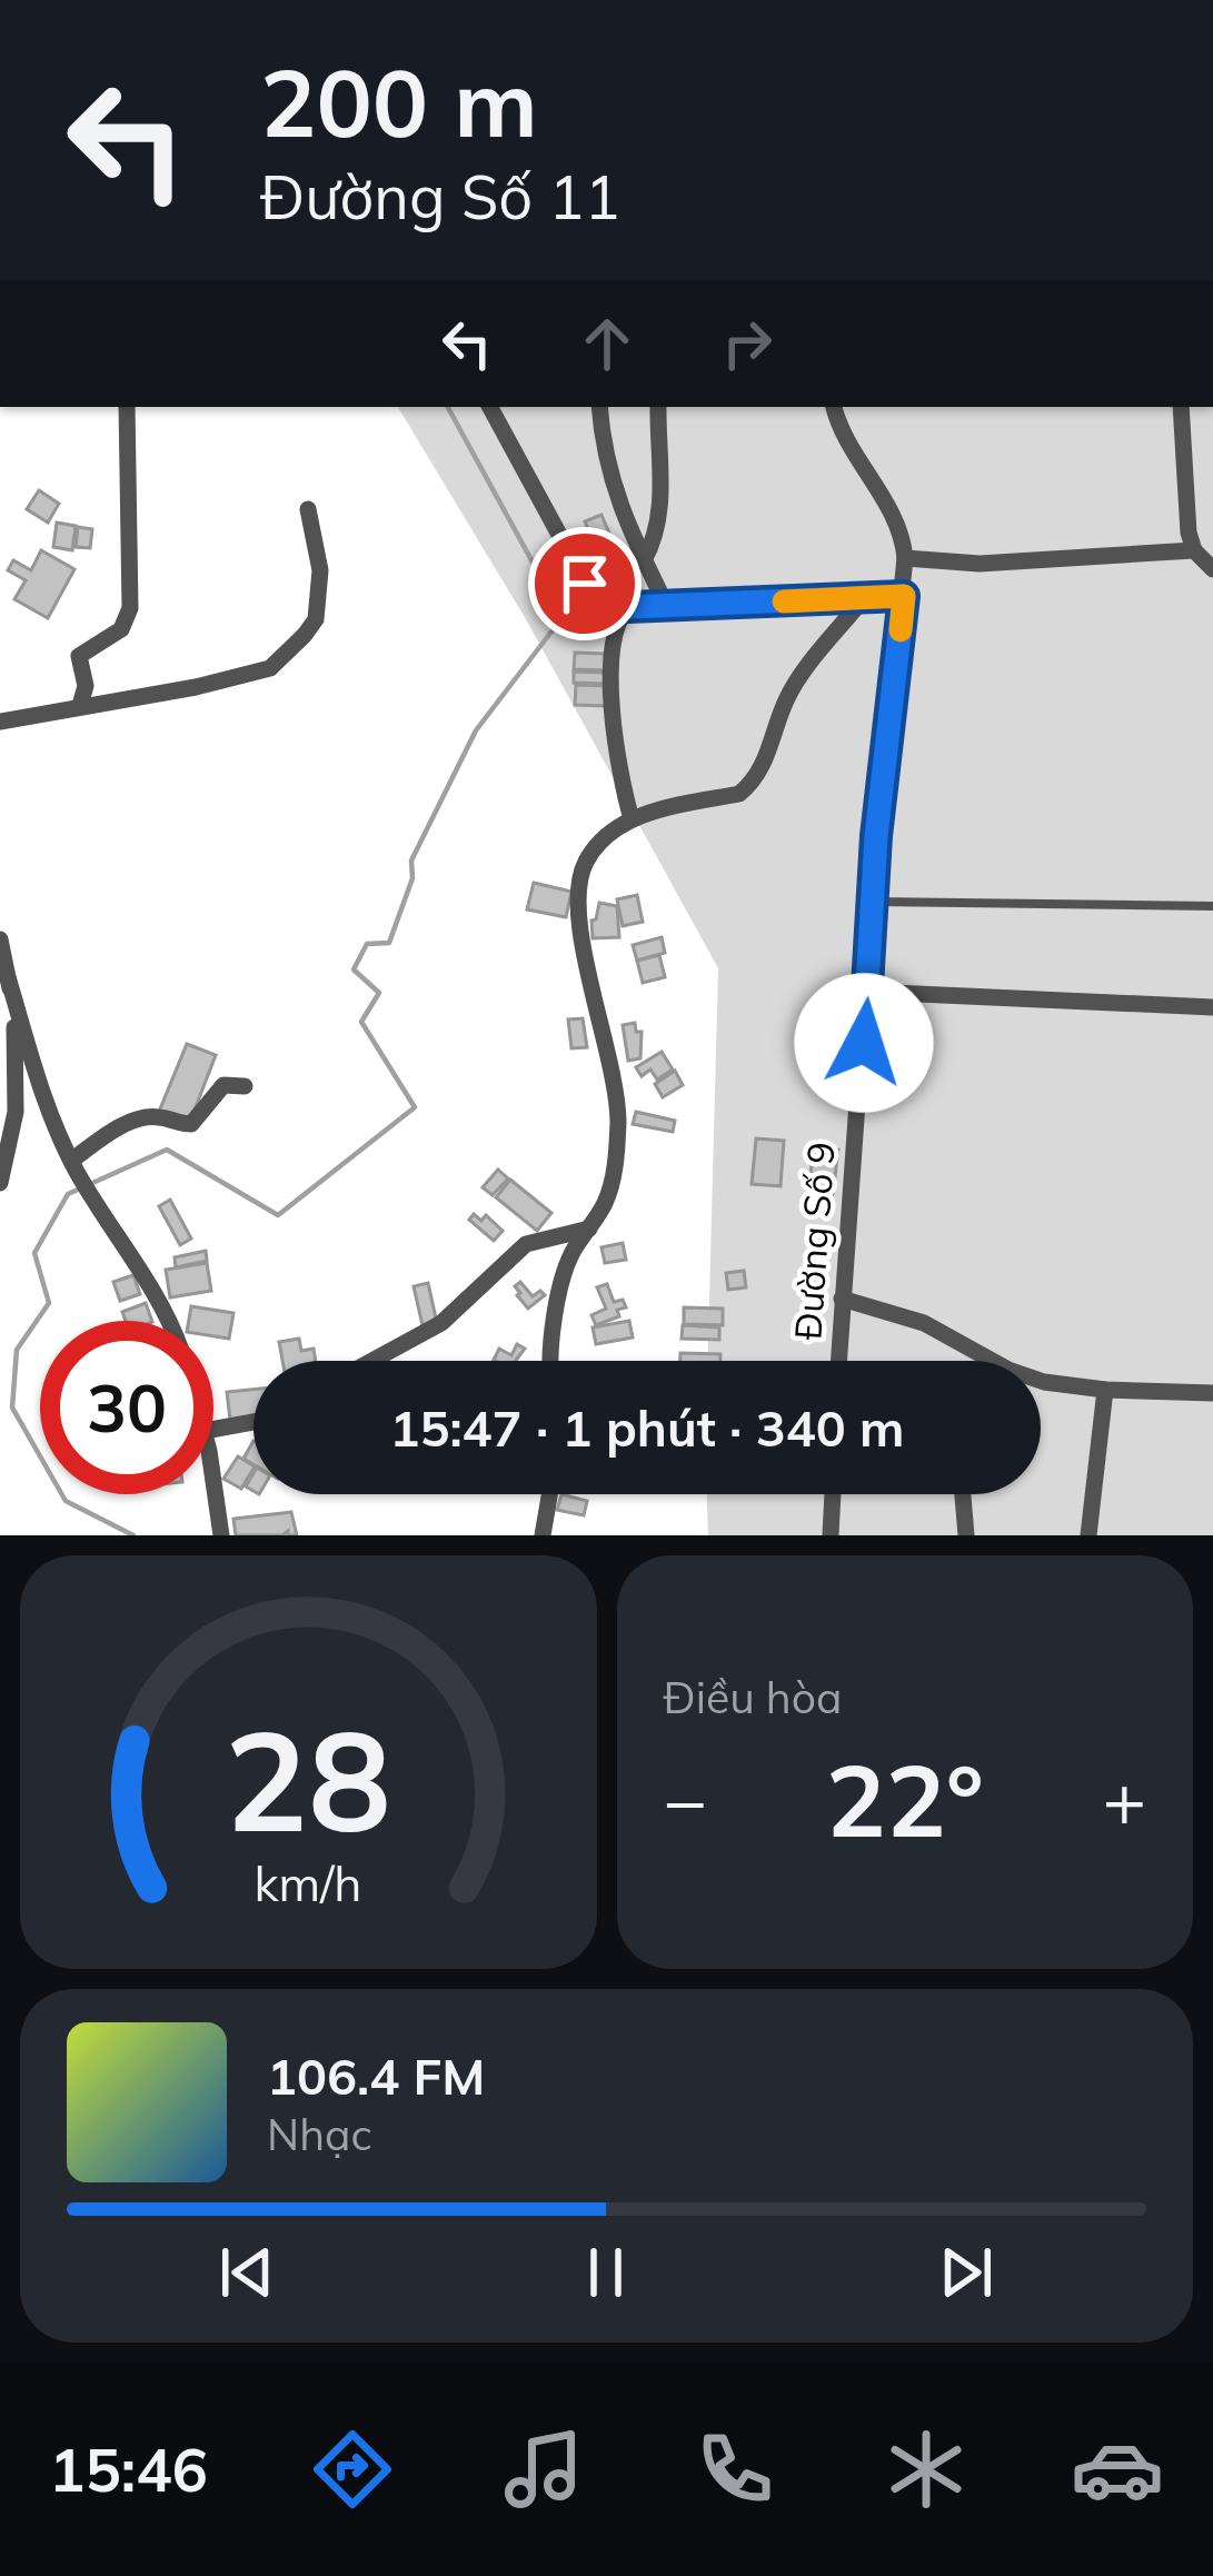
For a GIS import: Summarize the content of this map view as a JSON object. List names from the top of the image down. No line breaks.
{"streets":{"street":["Đường Số 9"]},"page":{"turn":["200 m","Đường Số 11"],"limit":"30","trip":"15:47 · 1 phút · 340 m","tile":"Điều hòa","heat":["−","22°","+"],"song":["106.4 FM","Nhạc"],"tabs":"15:46","gauge":["28","km/h"]}}
